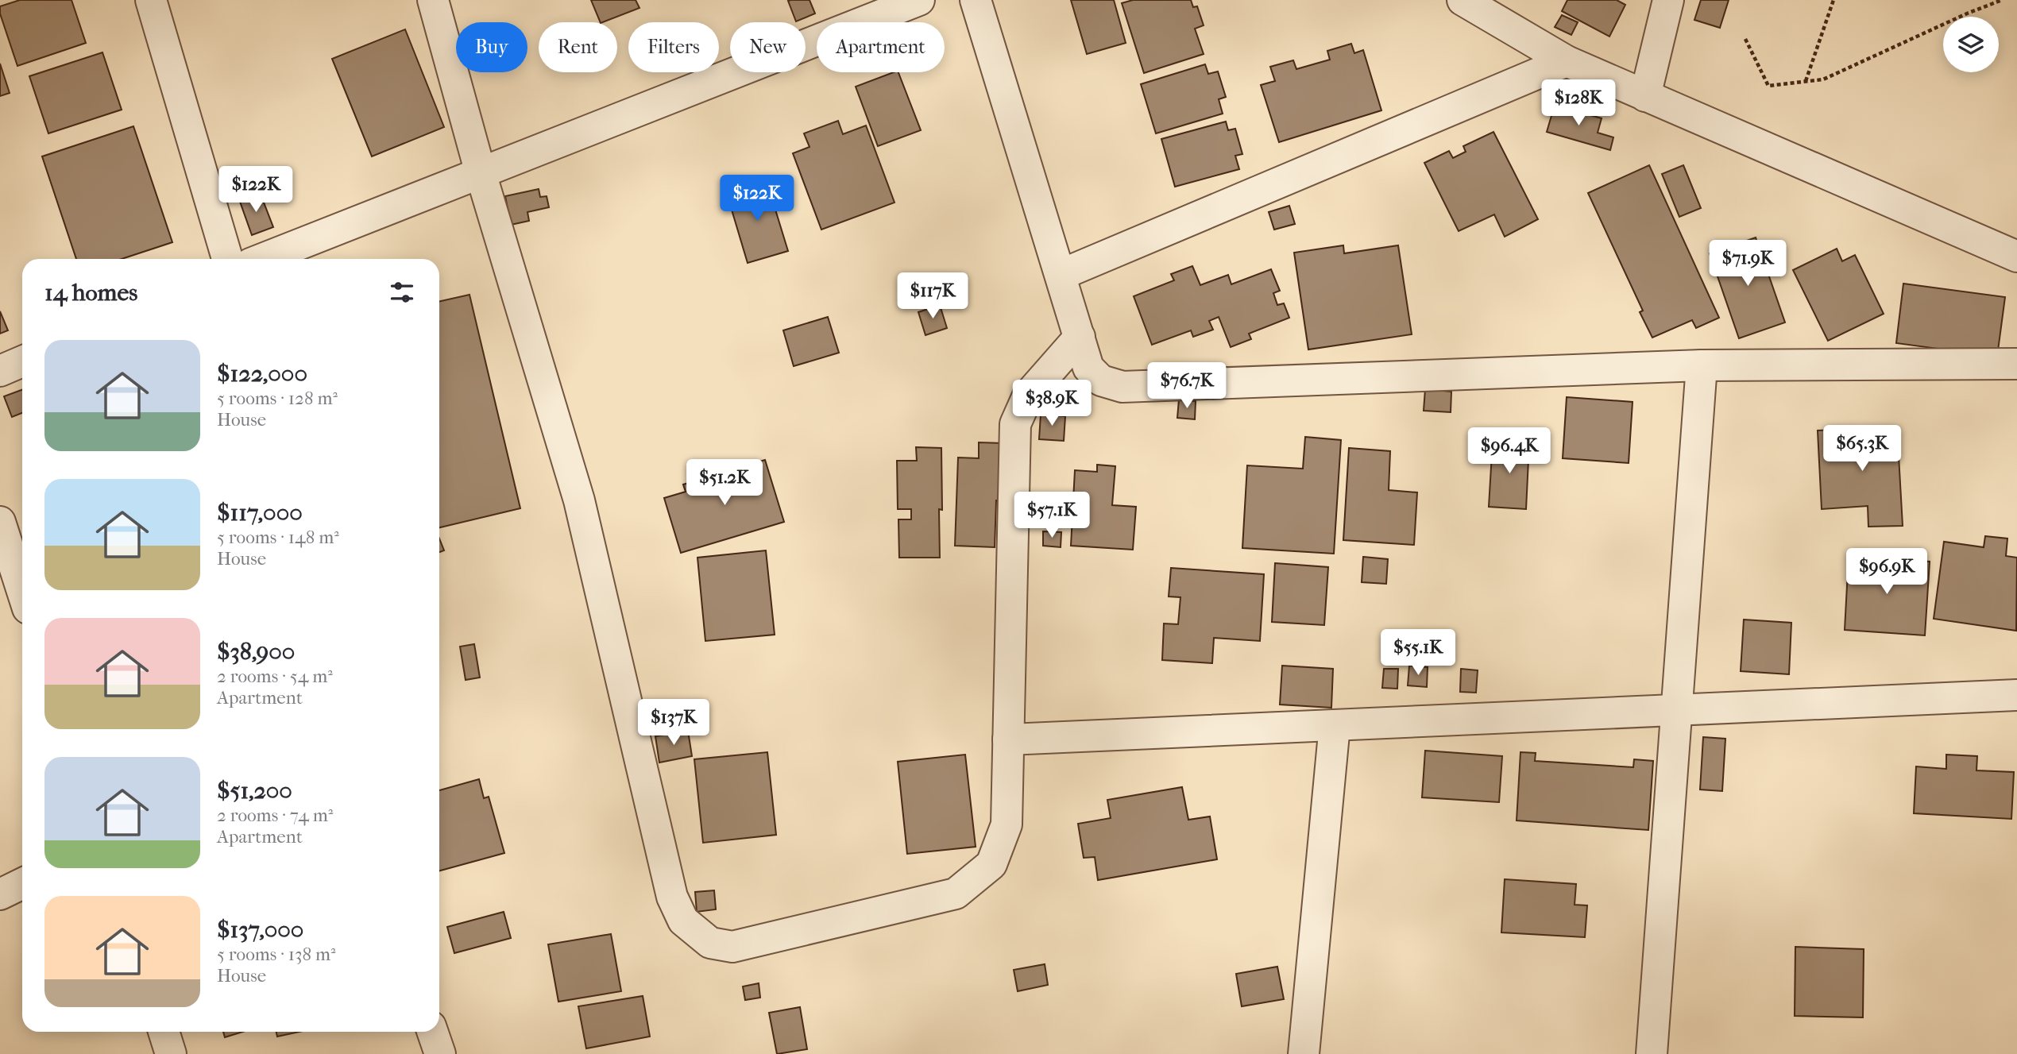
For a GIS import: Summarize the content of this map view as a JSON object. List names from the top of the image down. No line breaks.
{"page":{"chip":["Buy","Rent","Filters","New","Apartment"],"price":["$128K","$122K","$122K","$71.9K","$117K","$76.7K","$38.9K","$65.3K","$96.4K","$51.2K","$57.1K","$96.9K","$55.1K","$137K"],"heading":"14 homes","list":[{"name":"$122,000","note":"5 rooms · 128 m² · House"},{"name":"$117,000","note":"5 rooms · 148 m² · House"},{"name":"$38,900","note":"2 rooms · 54 m² · Apartment"},{"name":"$51,200","note":"2 rooms · 74 m² · Apartment"},{"name":"$137,000","note":"5 rooms · 138 m² · House"}]}}
